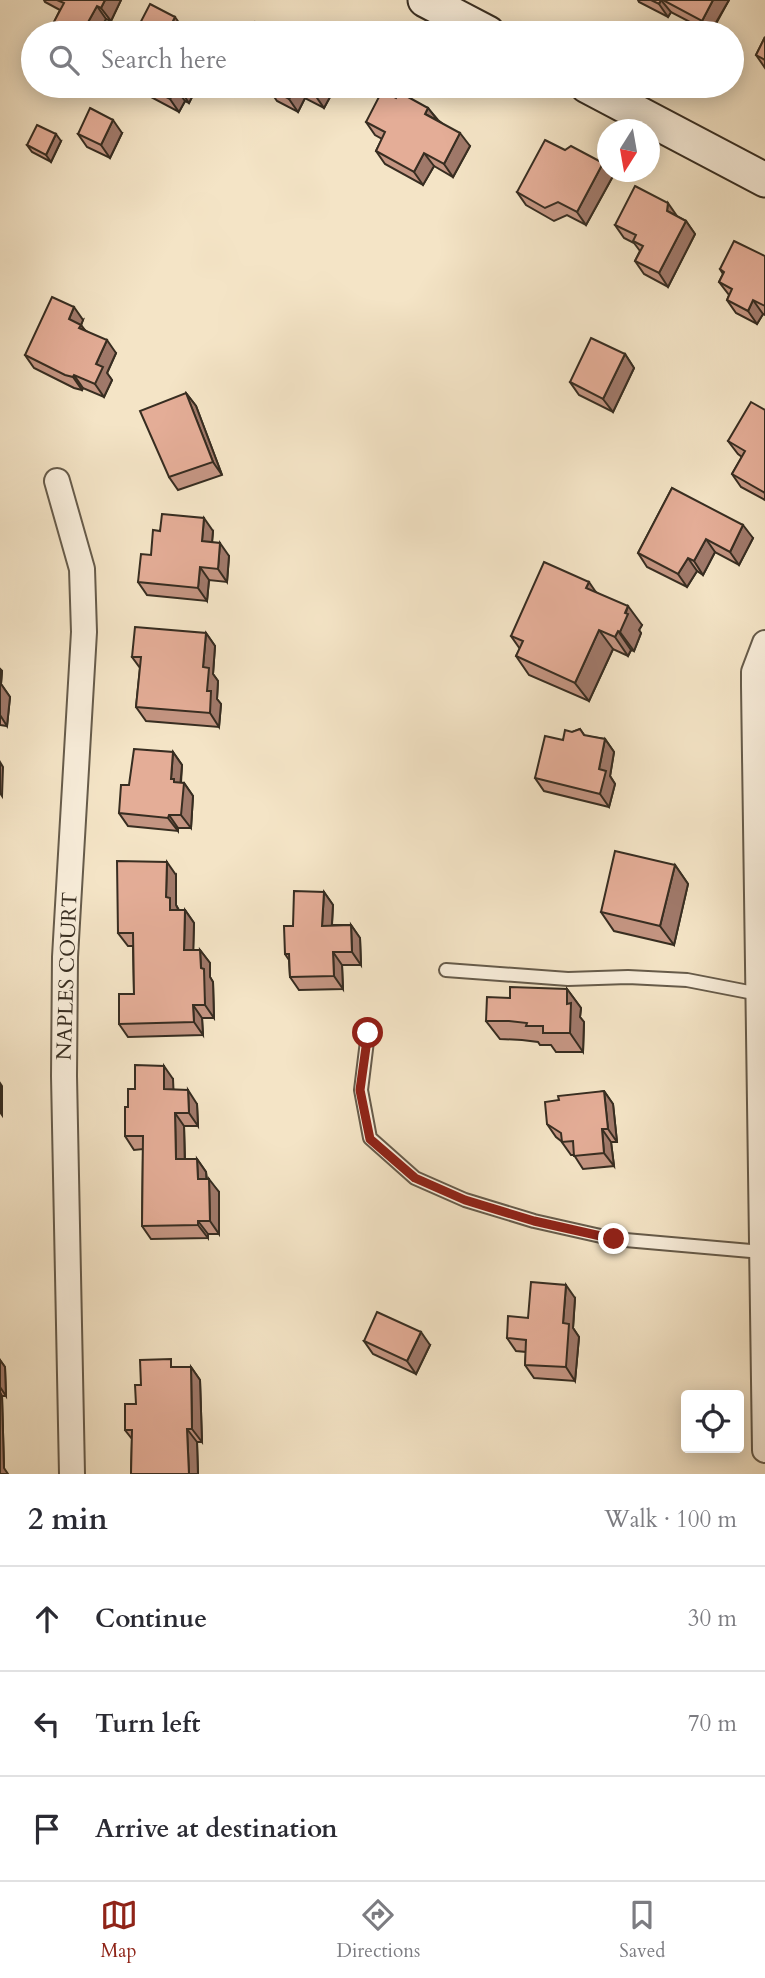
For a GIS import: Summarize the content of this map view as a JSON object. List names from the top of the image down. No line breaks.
{"streets":{"street":["NAPLES COURT"]},"north":"bottom","page":{"search":"Search here","heading":["2 min","Walk · 100 m"],"list":[["Continue","30 m"],["Turn left","70 m"],"Arrive at destination"],"nav":["Map","Directions","Saved"]}}
